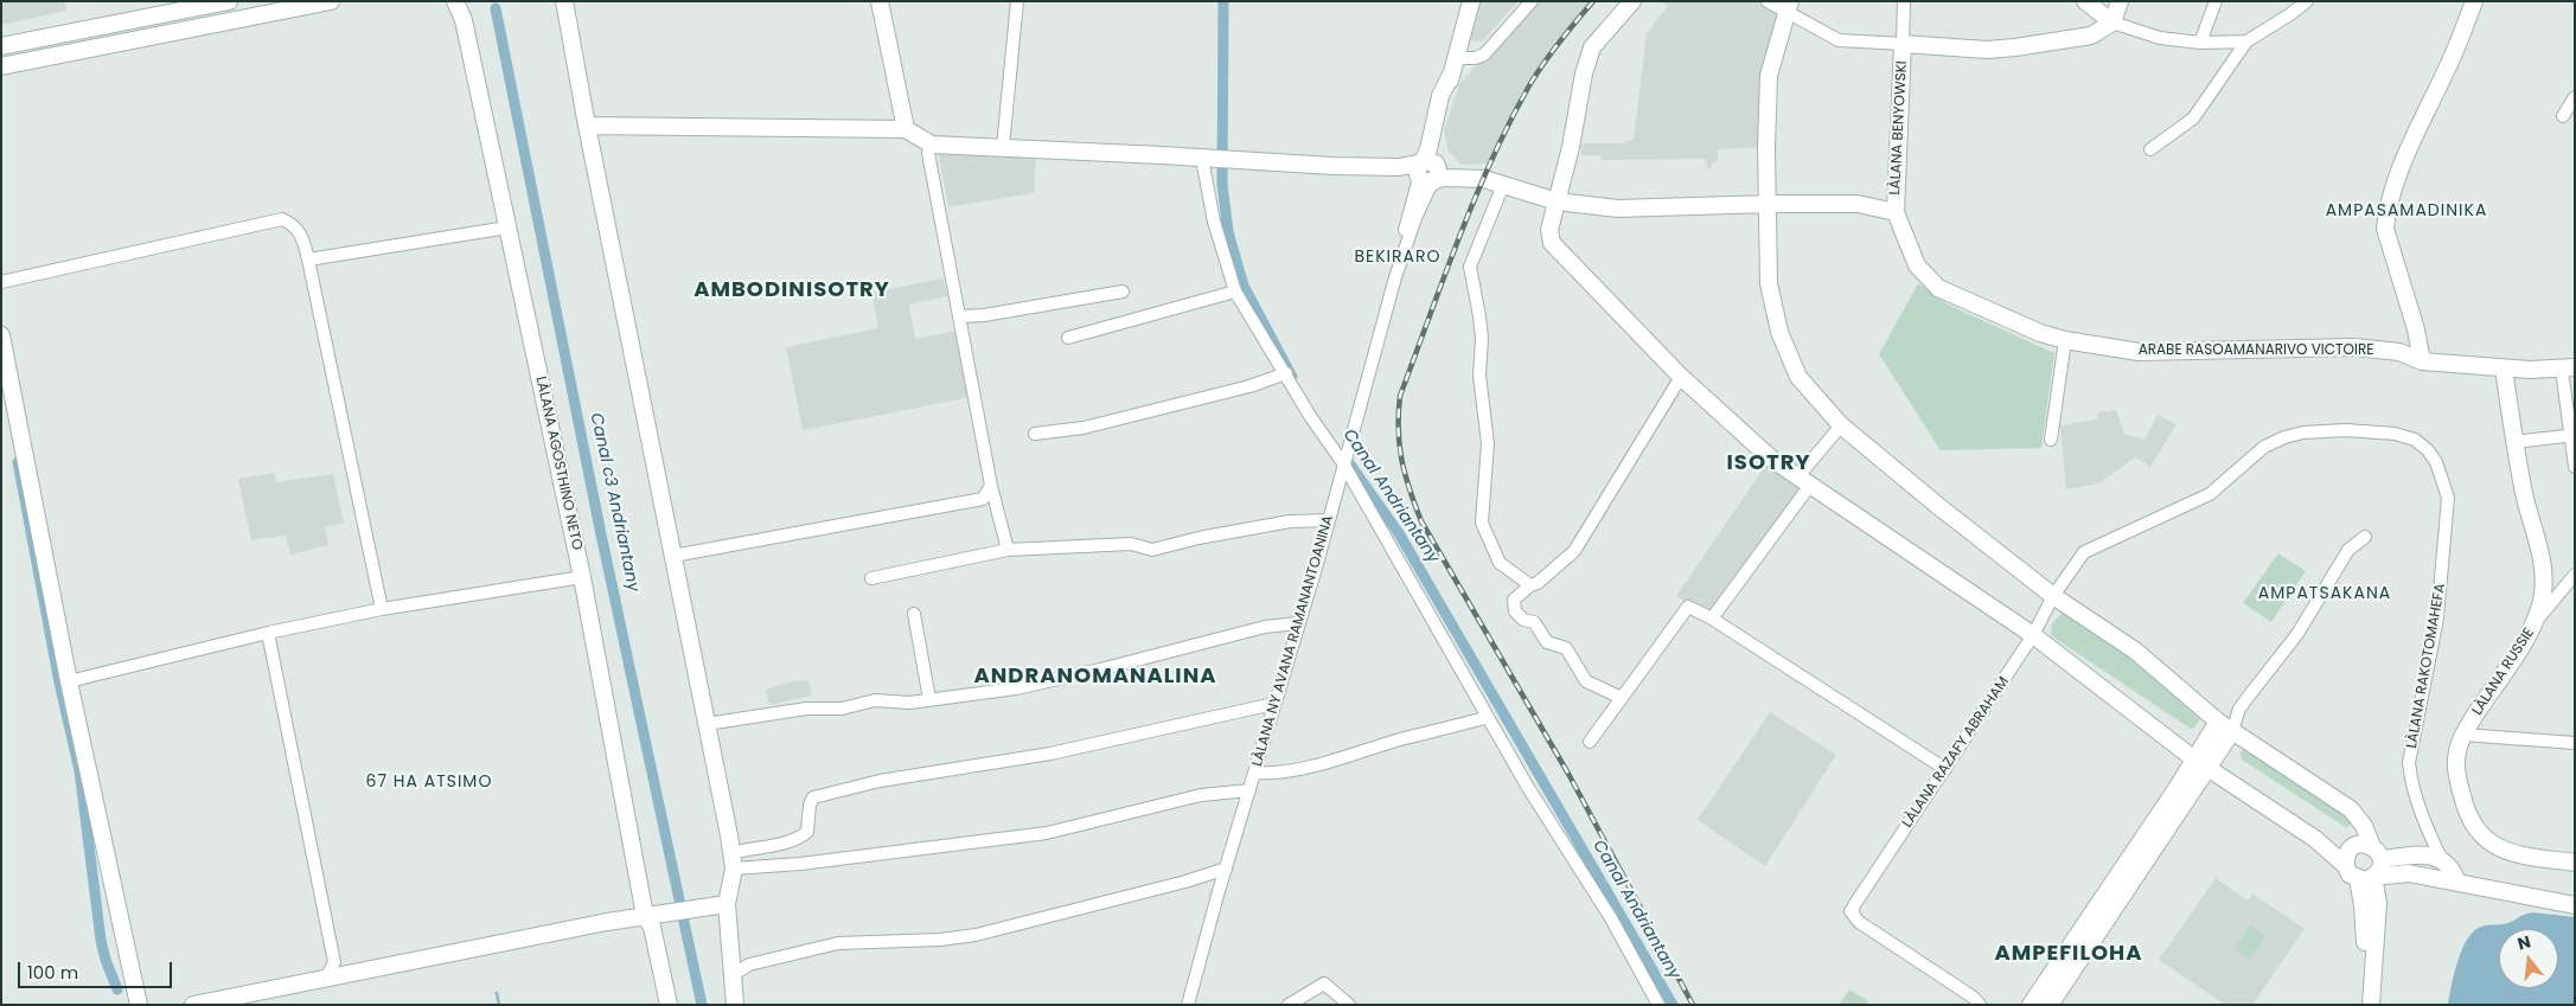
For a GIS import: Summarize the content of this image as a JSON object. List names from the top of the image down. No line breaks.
{"streets":{"street":["LÀLANA BENYOWSKI","ARABE RASOAMANARIVO VICTOIRE","LÀLANA AGOSTHINO NETO","LÀLANA NY AVANA RAMANANTOANINA","LÀLANA RAKOTOMAHEFA","LÀLANA RUSSIE","LÀLANA RAZAFY ABRAHAM"]},"crossings":[["LÀLANA BENYOWSKI","ARABE RASOAMANARIVO VICTOIRE"],["ARABE RASOAMANARIVO VICTOIRE","LÀLANA RUSSIE"],["LÀLANA RAKOTOMAHEFA","LÀLANA RAZAFY ABRAHAM"]],"districts":["AMPASAMADINIKA","BEKIRARO","AMBODINISOTRY","ISOTRY","AMPATSAKANA","ANDRANOMANALINA","67 HA ATSIMO","AMPEFILOHA"],"water":["Canal Andriantany","Canal c3 Andriantany"],"scale_bar":"100 m","north":"top"}
